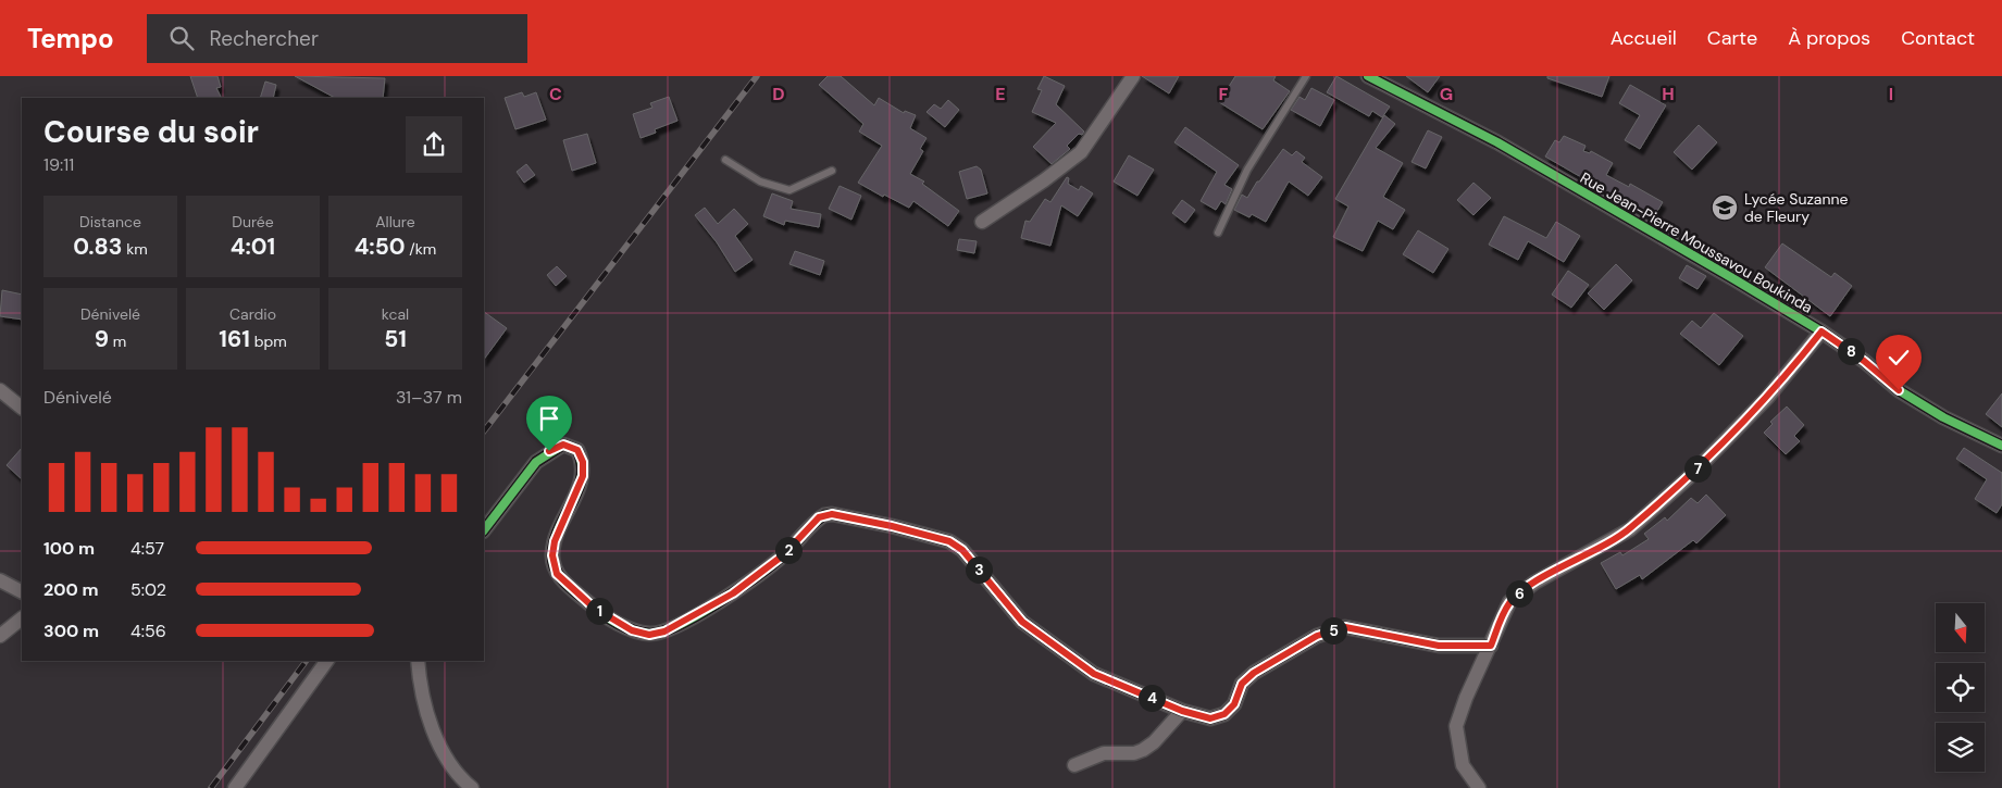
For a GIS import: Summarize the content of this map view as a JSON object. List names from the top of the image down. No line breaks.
{"streets":{"street":["Rue Jean-Pierre Moussavou Boukinda"]},"places":{"school or university":["Lycée Suzanne de Fleury"]},"north":"bottom","page":{"header":"Tempo","search":"Rechercher","nav":["Accueil","Carte","À propos","Contact"],"heading":["Course du soir","19:11"],"stats":[["Distance","0.83 km"],["Durée","4:01"],["Allure","4:50 /km"],["Dénivelé","9 m"],["Cardio","161 bpm"],["kcal","51"]],"pins":["8","7","2","3","6","1","5","4"],"chart":["Dénivelé","31–37 m"],"list":[{"name":"100 m","note":"4:57"},{"name":"200 m","note":"5:02"},{"name":"300 m","note":"4:56"}]},"grid":{"columns":["C","D","E","F","G","H","I"]}}
